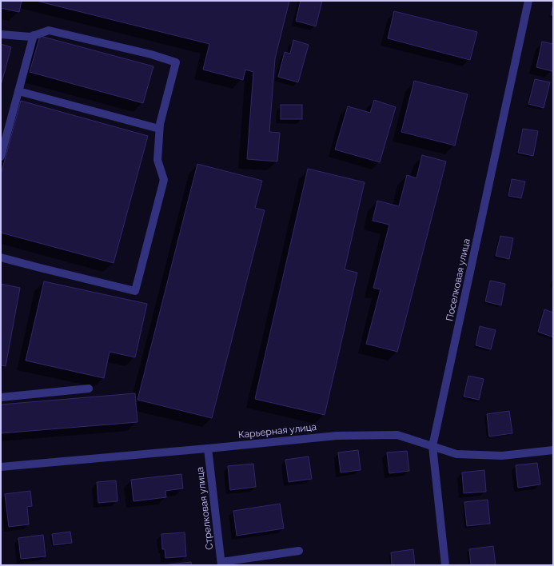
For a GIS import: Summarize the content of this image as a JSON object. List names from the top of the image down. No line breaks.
{"streets":{"street":["Поселковая улица","Карьерная улица","Стрелковая улица"]},"crossings":[["Поселковая улица","Карьерная улица"],["Карьерная улица","Стрелковая улица"]]}
